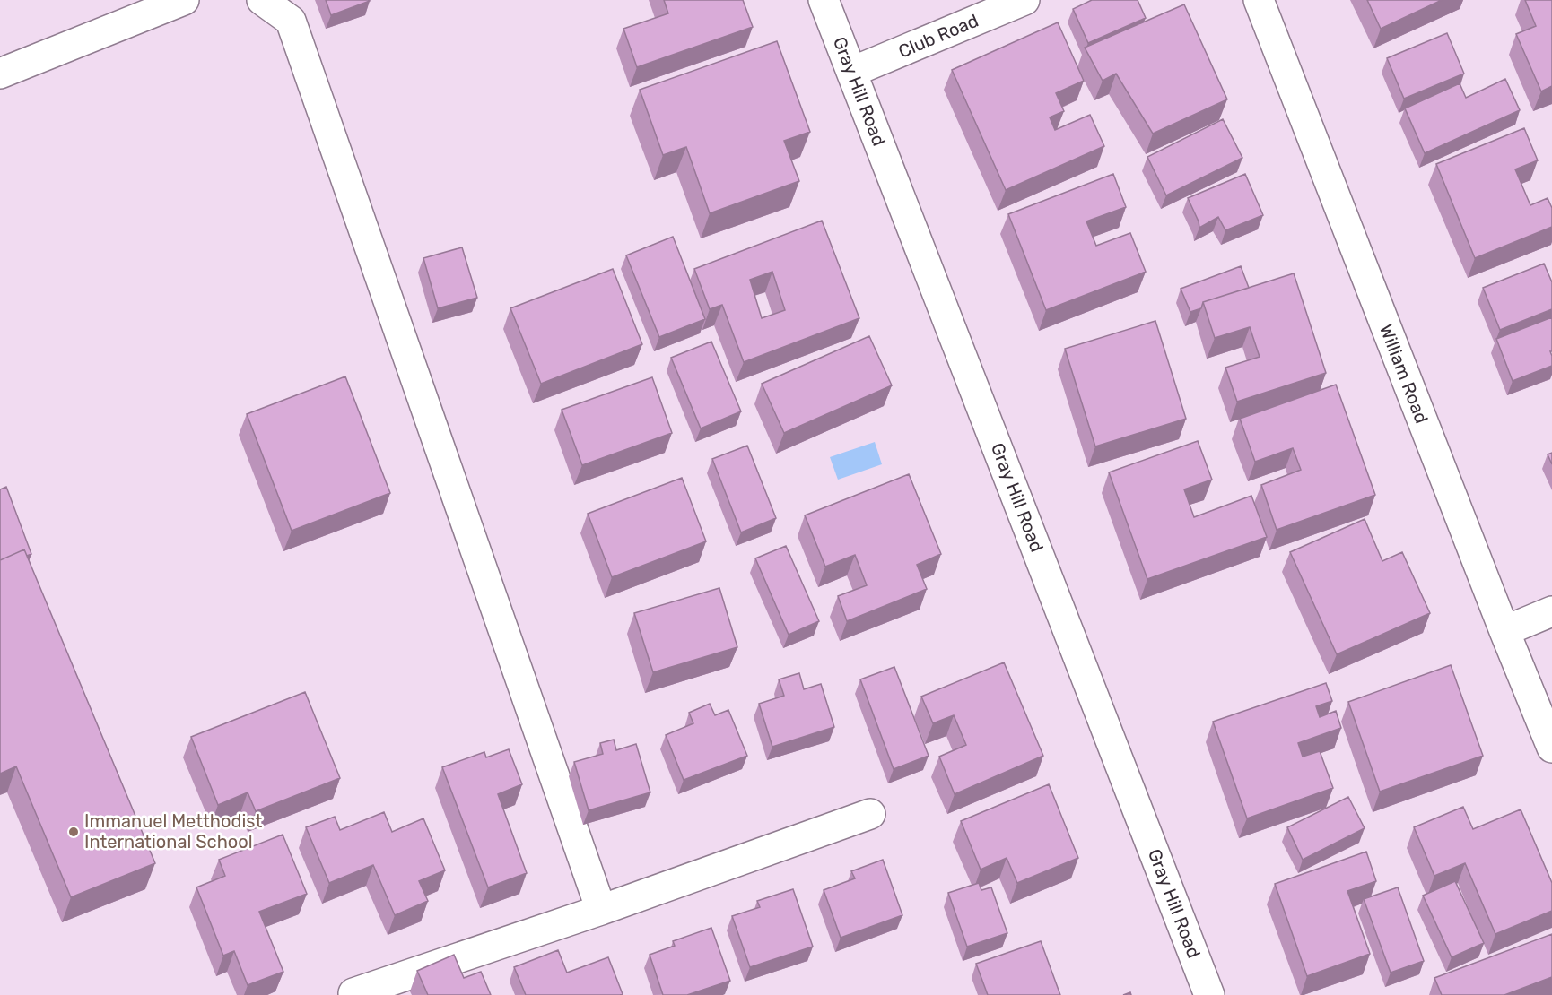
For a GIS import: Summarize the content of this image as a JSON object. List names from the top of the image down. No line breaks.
{"streets":{"street":["Club Road","Gray Hill Road","William Road"]},"crossings":[["Club Road","Gray Hill Road"]],"places":["Immanuel Metthodist International School"]}
